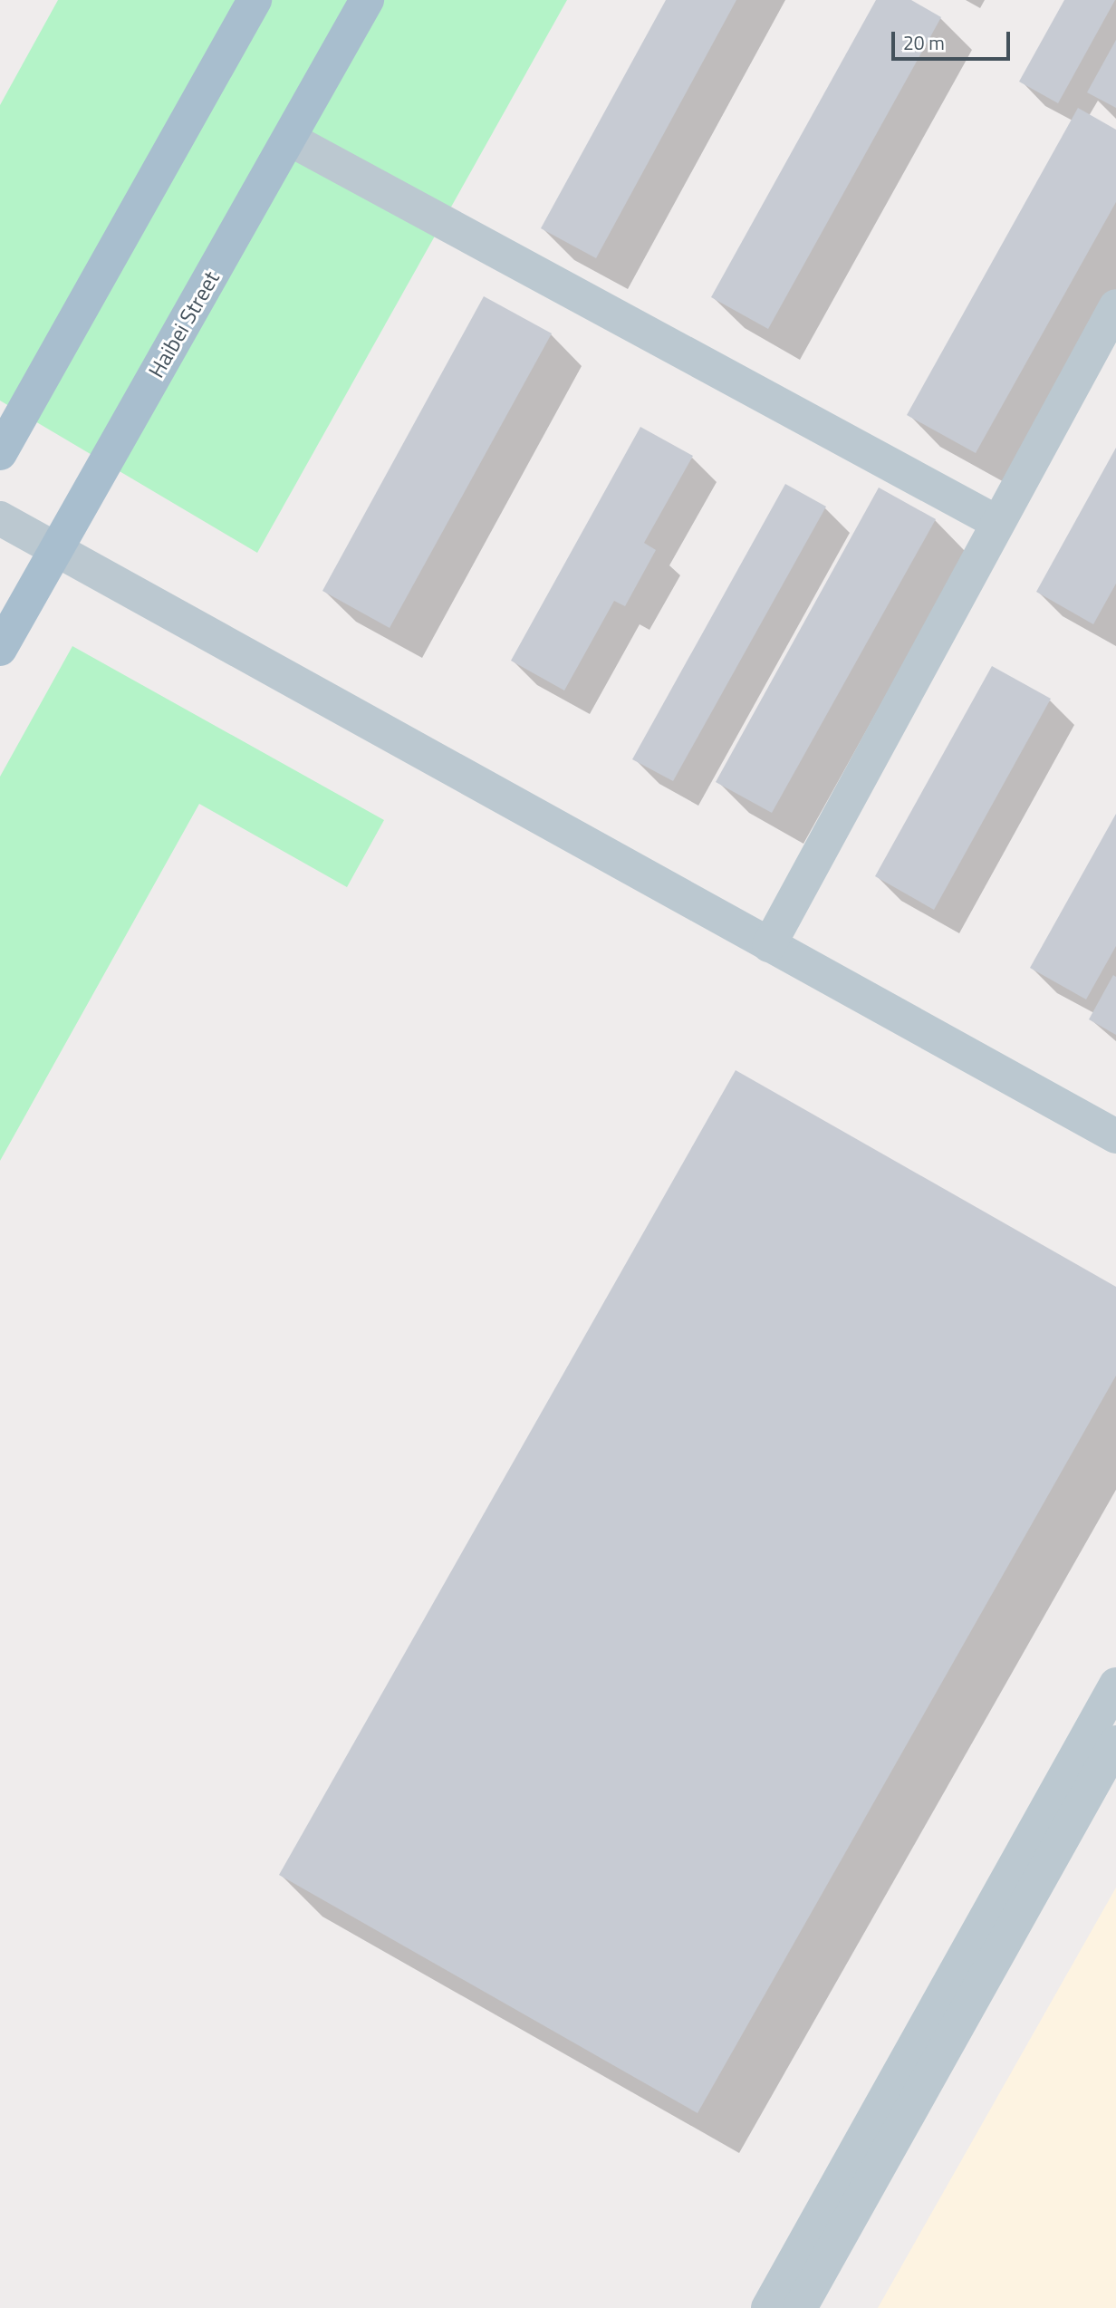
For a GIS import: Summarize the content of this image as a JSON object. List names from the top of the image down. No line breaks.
{"streets":{"main road":["Haibei Street"]},"scale_bar":"20 m"}
